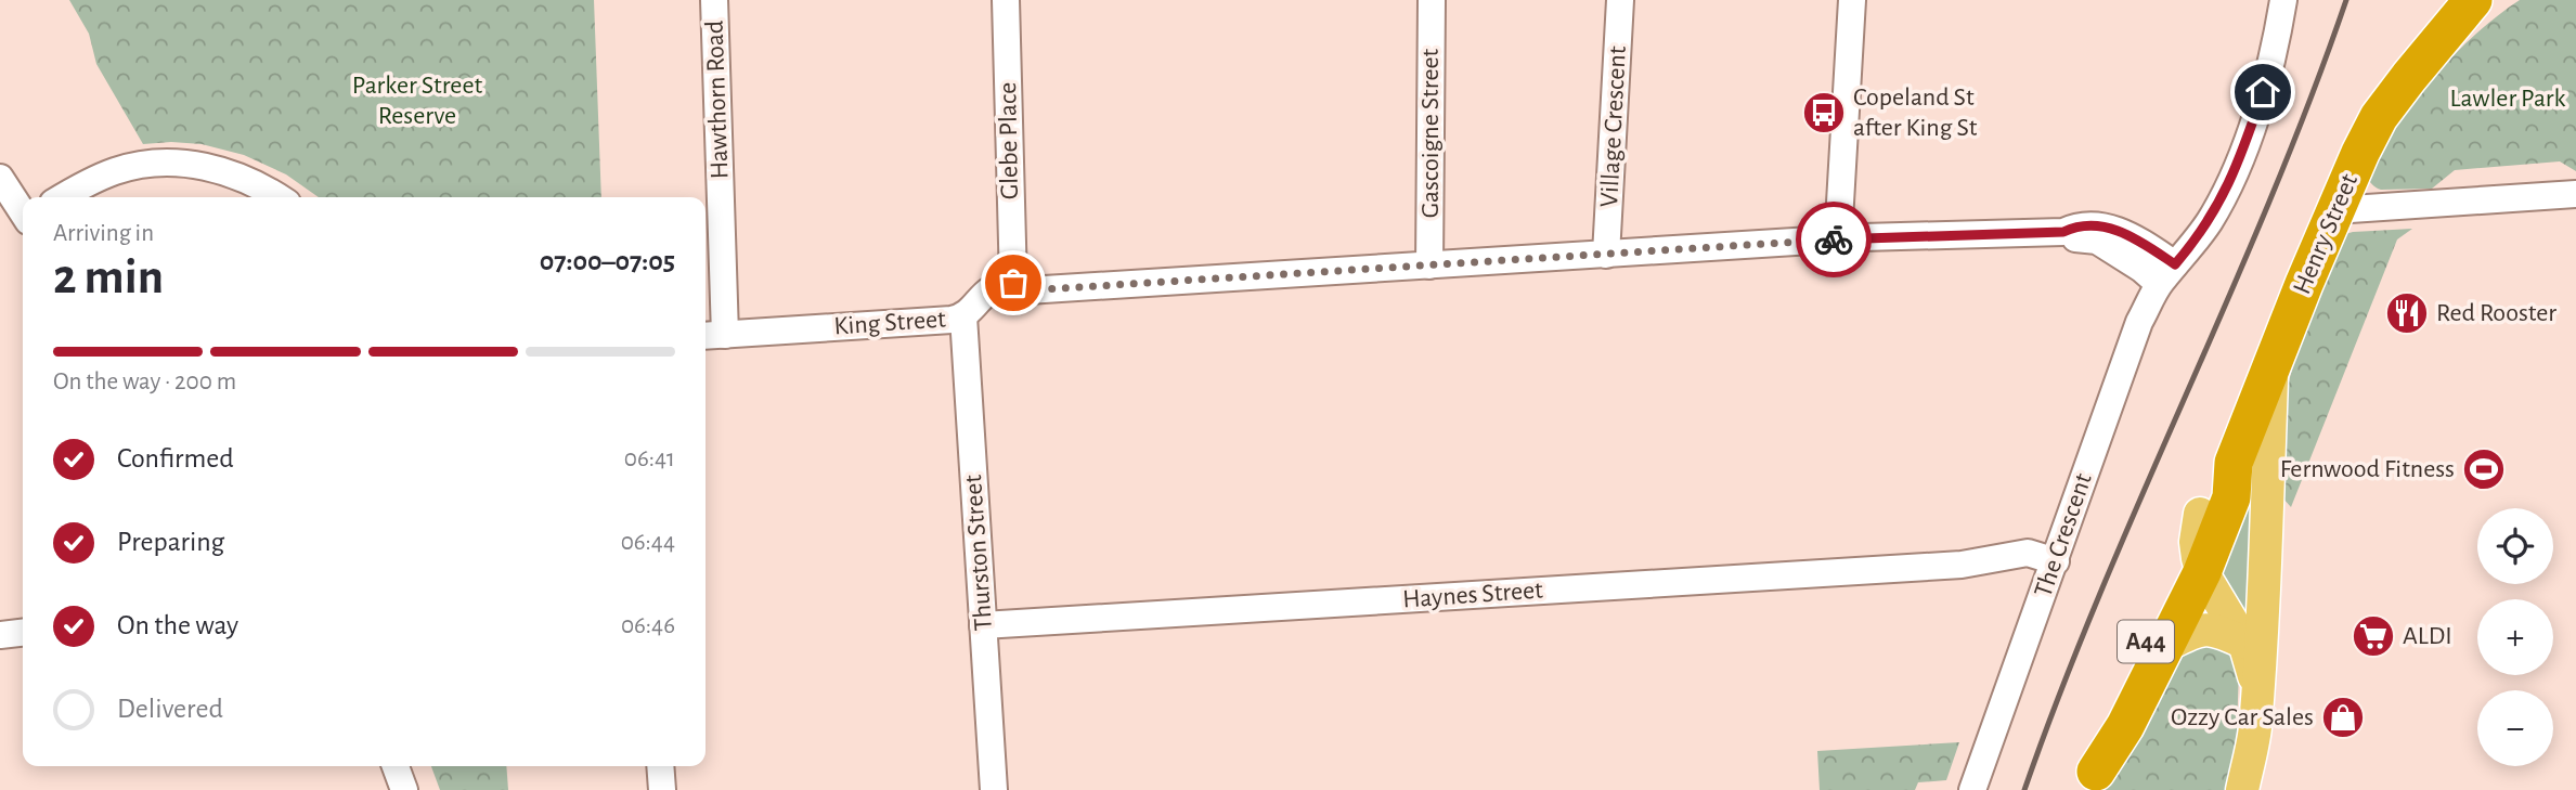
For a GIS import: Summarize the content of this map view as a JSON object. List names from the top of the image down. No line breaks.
{"streets":{"highway":["Henry Street","A44"],"street":["Hawthorn Road","Village Crescent","Gascoigne Street","Glebe Place","King Street","The Crescent","Thurston Street","Haynes Street"]},"crossings":[["Hawthorn Road","King Street"],["Glebe Place","King Street"],["Henry Street","A44"],["King Street","Thurston Street"],["The Crescent","Haynes Street"],["Thurston Street","Haynes Street"]],"parks":["Parker Street Reserve","Lawler Park"],"places":{"bus stop":["Copeland St after King St"],"restaurant":["Red Rooster"],"sports":["Fernwood Fitness"],"supermarket":["ALDI"],"shop":["Ozzy Car Sales"]},"page":{"heading":["2 min","Arriving in","07:00–07:05"],"bar":"On the way · 200 m","list":[["Confirmed","06:41"],["Preparing","06:44"],["On the way","06:46"],"Delivered"],"map_buttons":["+","−"]}}
